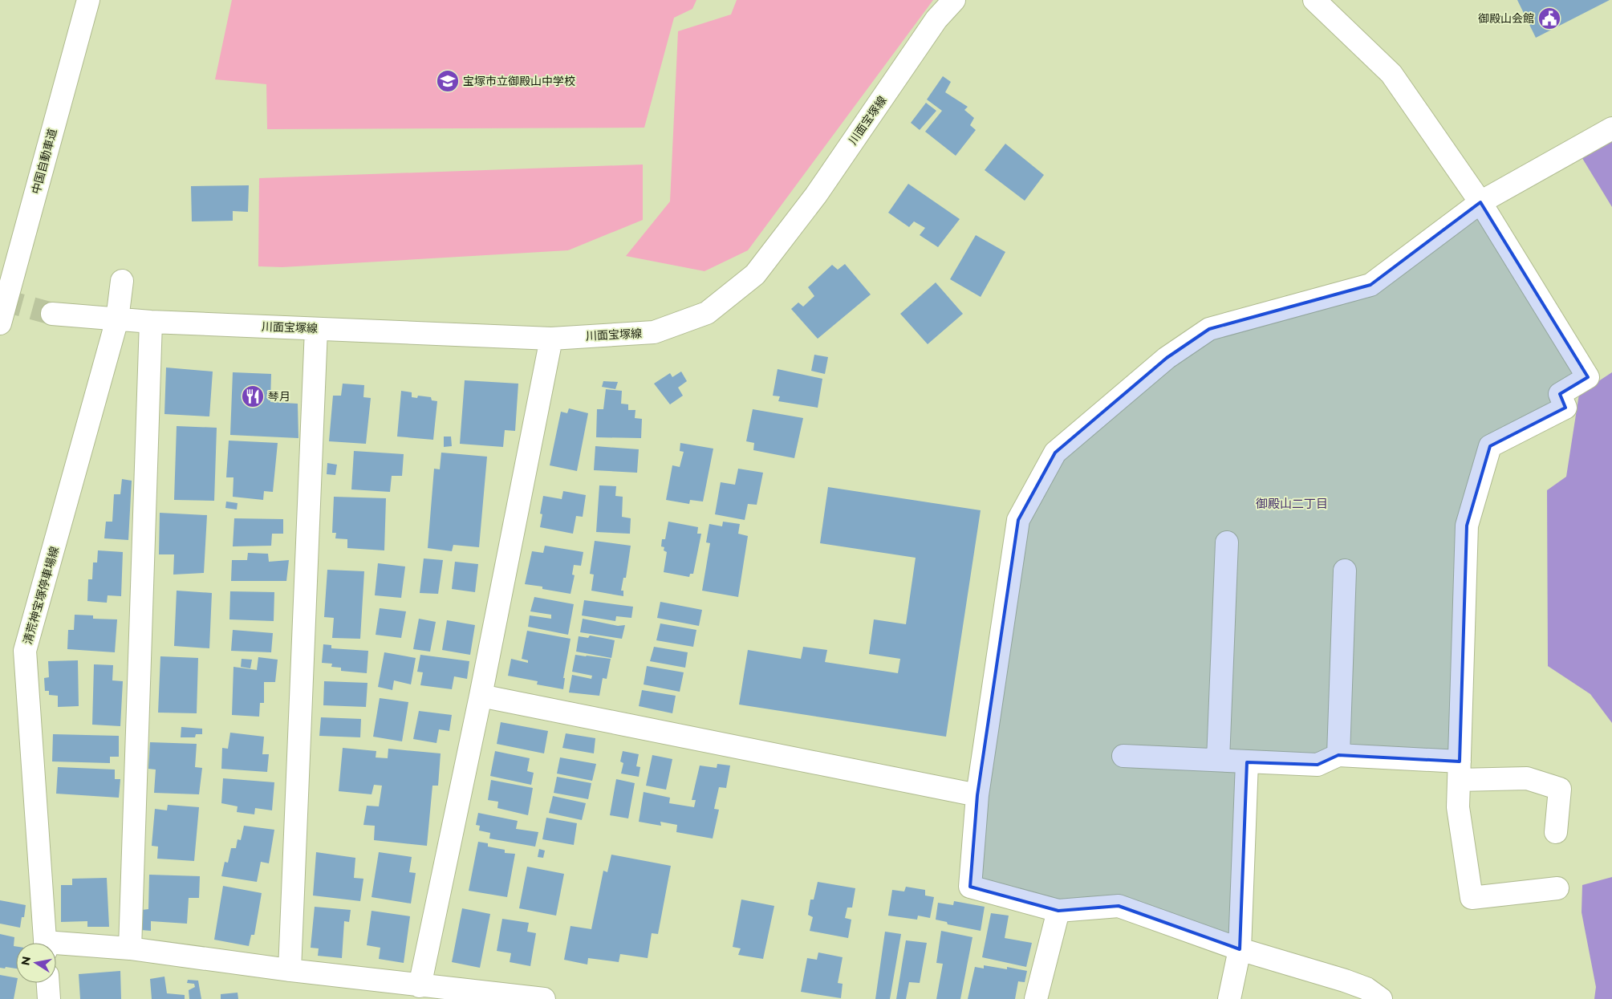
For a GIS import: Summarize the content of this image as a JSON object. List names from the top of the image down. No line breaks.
{"streets":{"main road":["川面宝塚線","中国自動車道","清荒神宝塚停車場線"]},"crossings":[["川面宝塚線","清荒神宝塚停車場線"]],"districts":["御殿山二丁目"],"places":{"public building":["御殿山会館"],"school or university":["宝塚市立御殿山中学校"],"restaurant":["琴月"]},"north":"left"}
